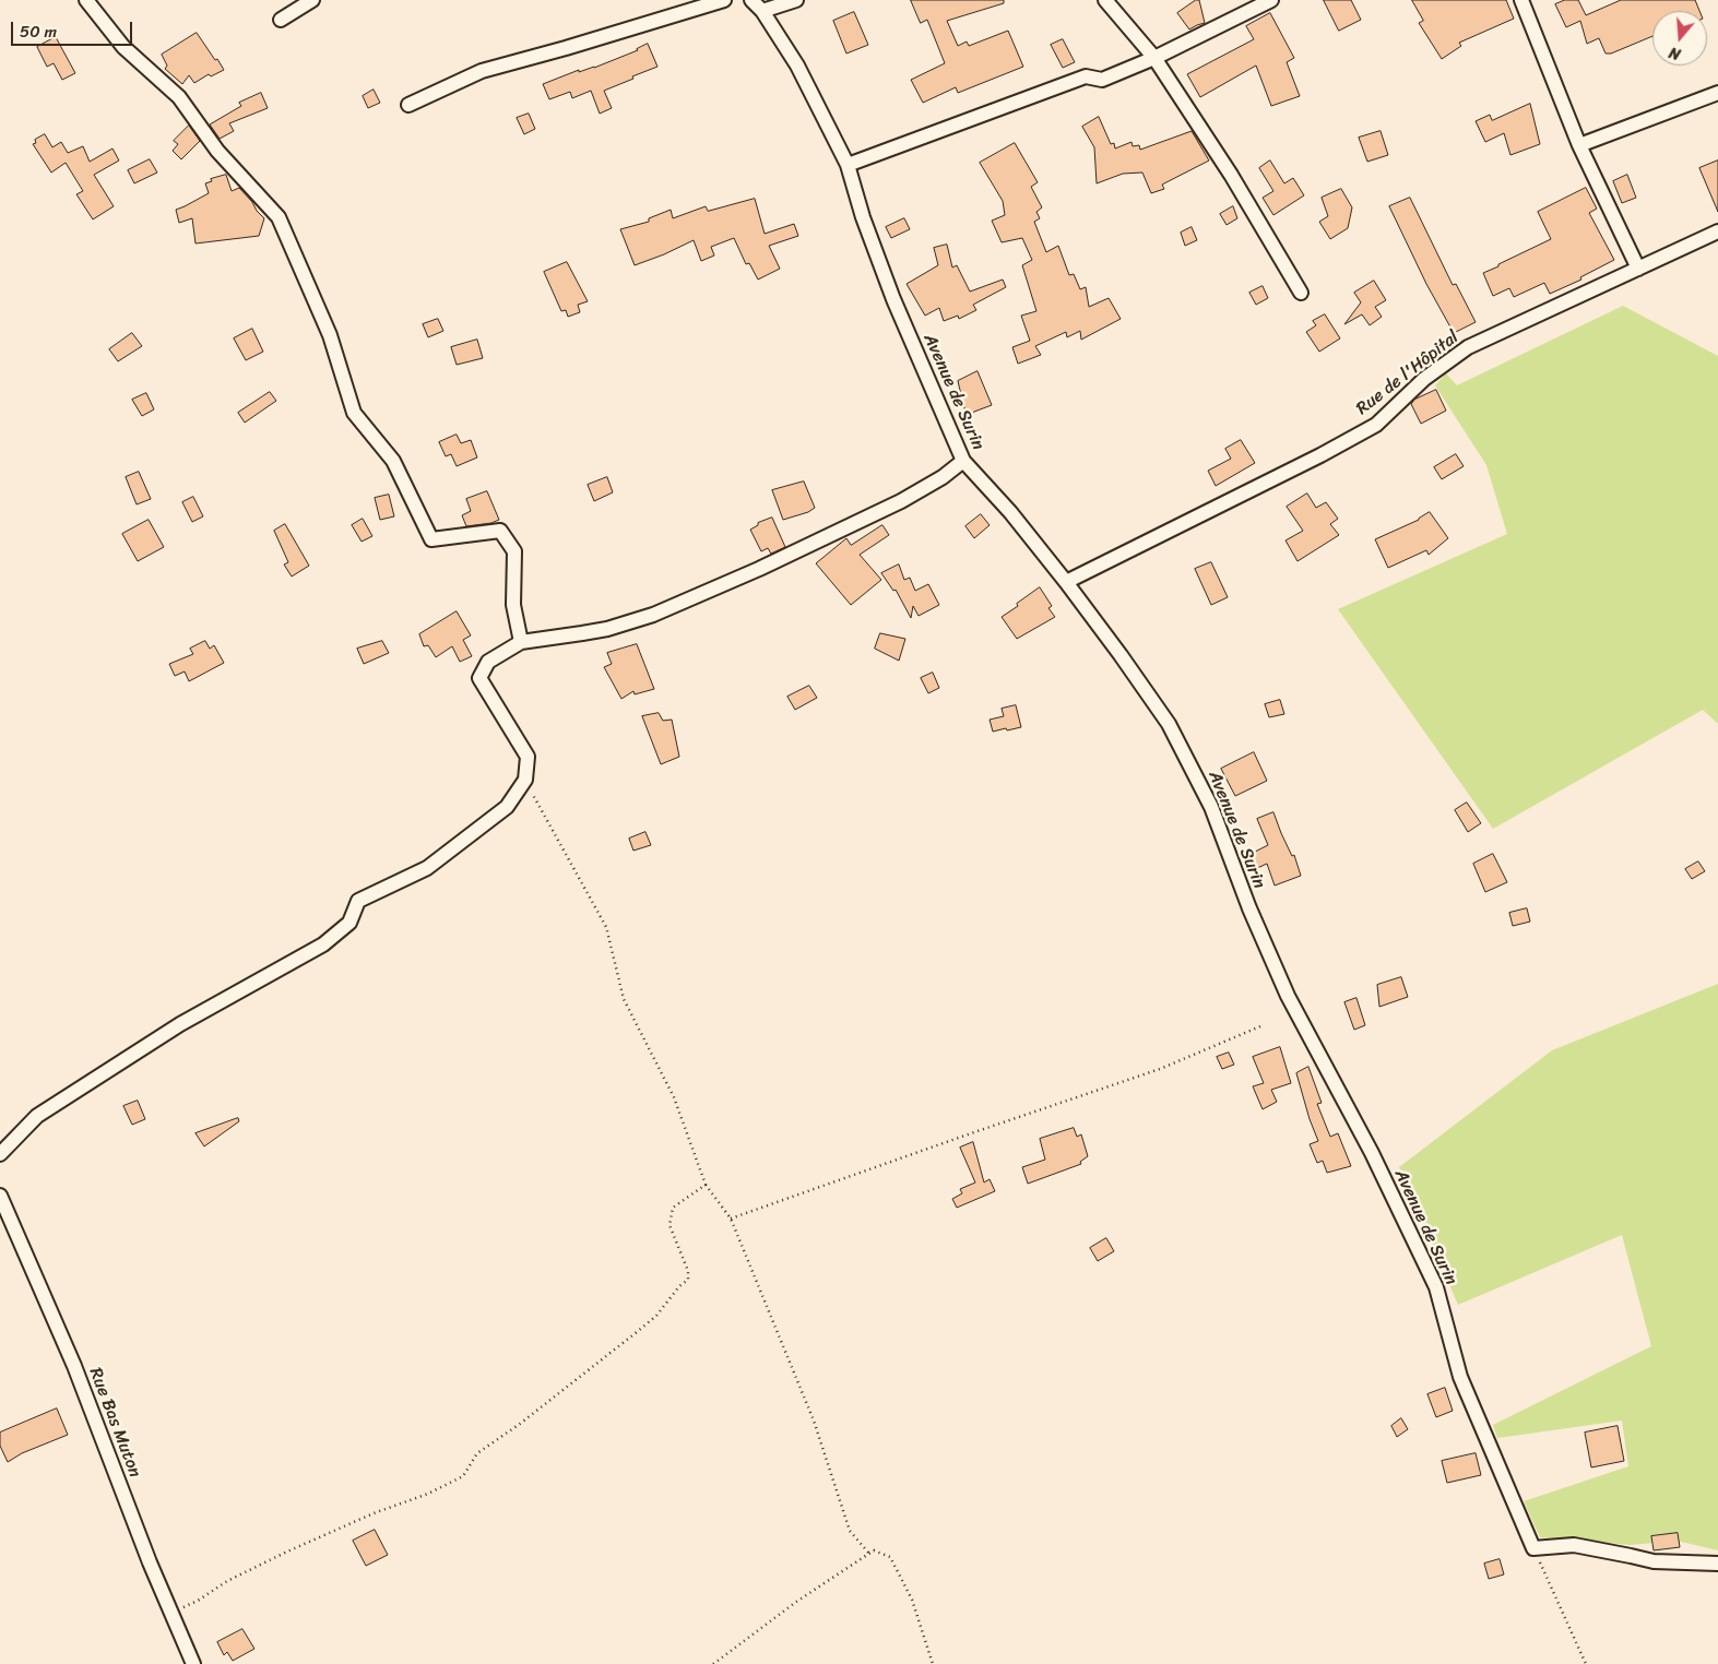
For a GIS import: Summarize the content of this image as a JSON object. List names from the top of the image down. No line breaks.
{"streets":{"street":["Rue de l'Hôpital","Avenue de Surin","Rue Bas Muton"]},"crossings":[["Rue de l'Hôpital","Avenue de Surin"]],"scale_bar":"50 m","north":"bottom"}
